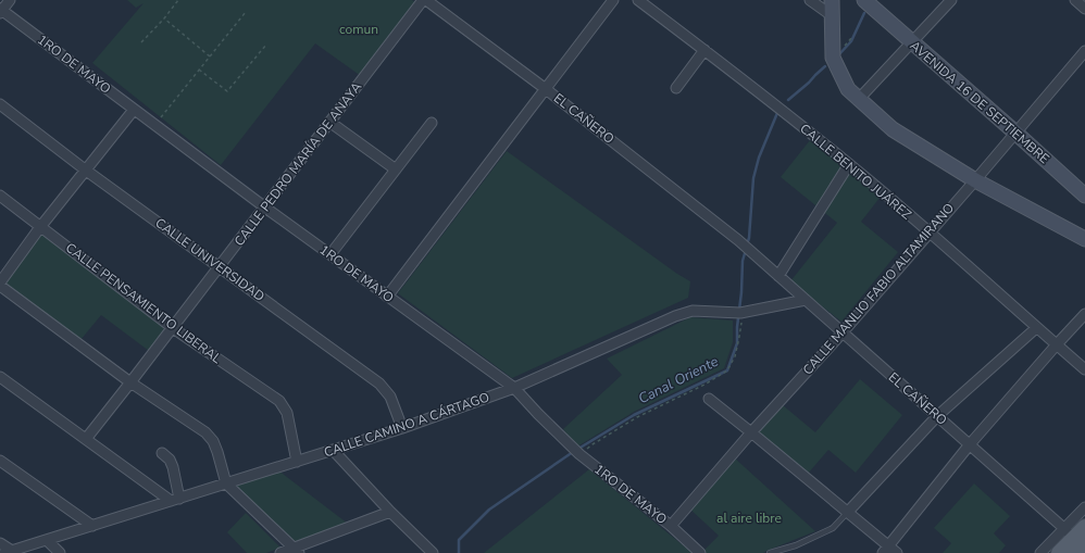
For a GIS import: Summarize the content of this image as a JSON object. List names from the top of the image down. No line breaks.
{"streets":{"main road":["AVENIDA 16 DE SEPTIEMBRE"],"street":["1RO DE MAYO","EL CAÑERO","CALLE PEDRO MARÍA DE ANAYA","CALLE BENITO JUÁREZ","CALLE UNIVERSIDAD","CALLE MANLIO FABIO ALTAMIRANO","CALLE PENSAMIENTO LIBERAL","CALLE CAMINO A CÁRTAGO"]},"crossings":[["1RO DE MAYO","CALLE PEDRO MARÍA DE ANAYA"],["1RO DE MAYO","CALLE MANLIO FABIO ALTAMIRANO"],["1RO DE MAYO","CALLE CAMINO A CÁRTAGO"],["AVENIDA 16 DE SEPTIEMBRE","CALLE MANLIO FABIO ALTAMIRANO"],["EL CAÑERO","CALLE MANLIO FABIO ALTAMIRANO"],["EL CAÑERO","CALLE CAMINO A CÁRTAGO"],["CALLE PEDRO MARÍA DE ANAYA","CALLE UNIVERSIDAD"],["CALLE PEDRO MARÍA DE ANAYA","CALLE PENSAMIENTO LIBERAL"],["CALLE BENITO JUÁREZ","CALLE MANLIO FABIO ALTAMIRANO"],["CALLE UNIVERSIDAD","CALLE CAMINO A CÁRTAGO"],["CALLE PENSAMIENTO LIBERAL","CALLE CAMINO A CÁRTAGO"]],"water":["Canal Oriente"],"parks":["comun","al aire libre"]}
